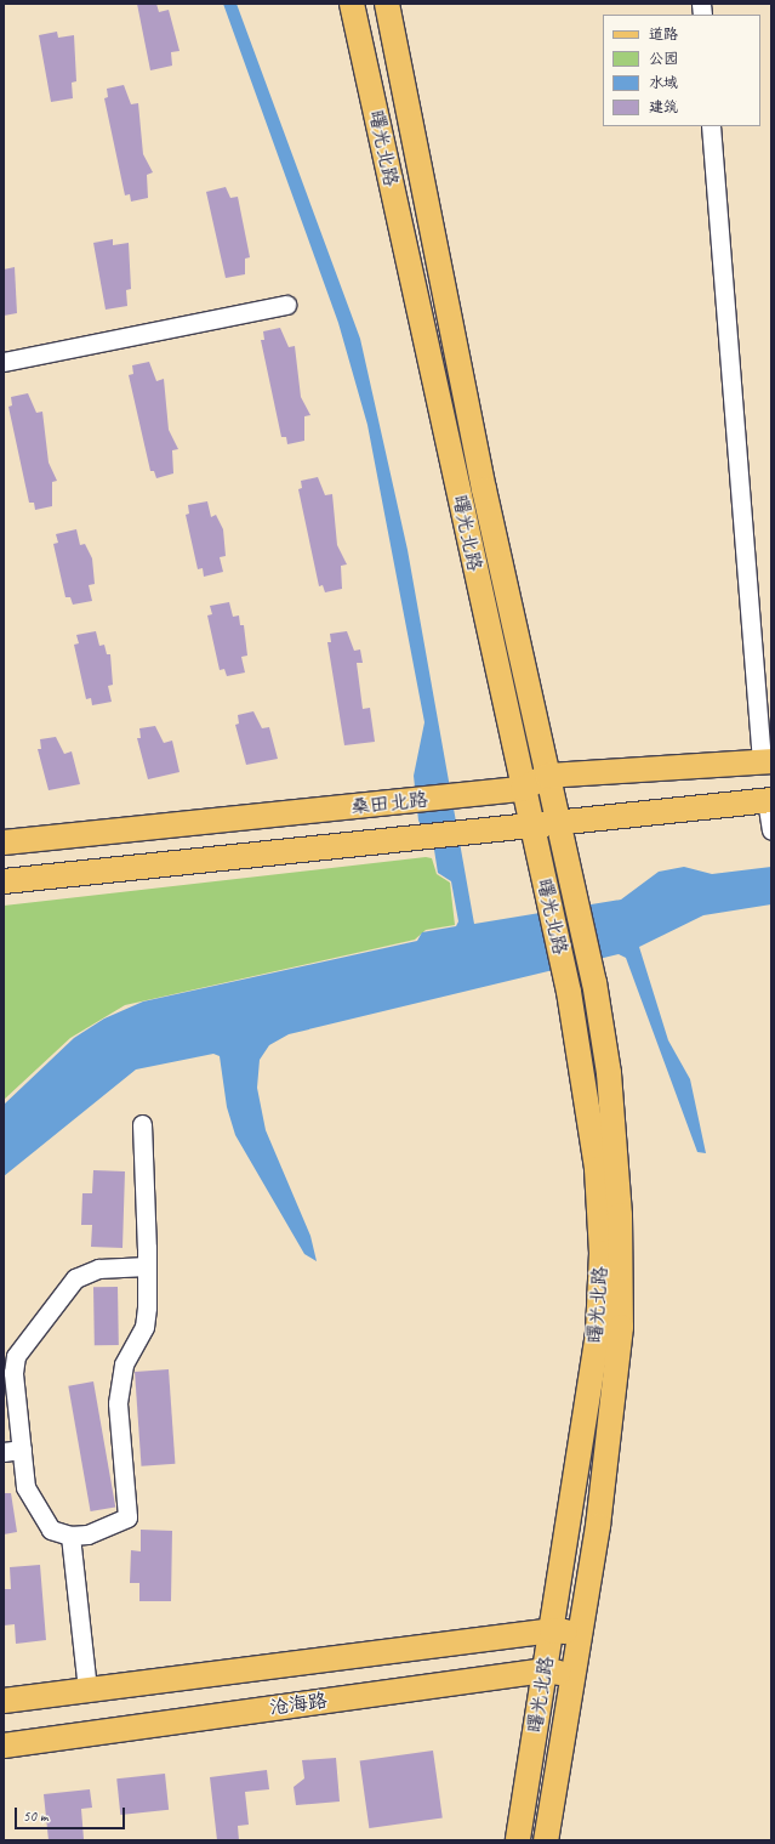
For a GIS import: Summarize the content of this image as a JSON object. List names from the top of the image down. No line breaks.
{"streets":{"main road":["曙光北路","桑田北路","沧海路"]},"crossings":[["曙光北路","桑田北路"],["曙光北路","沧海路"]],"legend":["道路","公园","水域","建筑"],"scale_bar":"50 m"}
